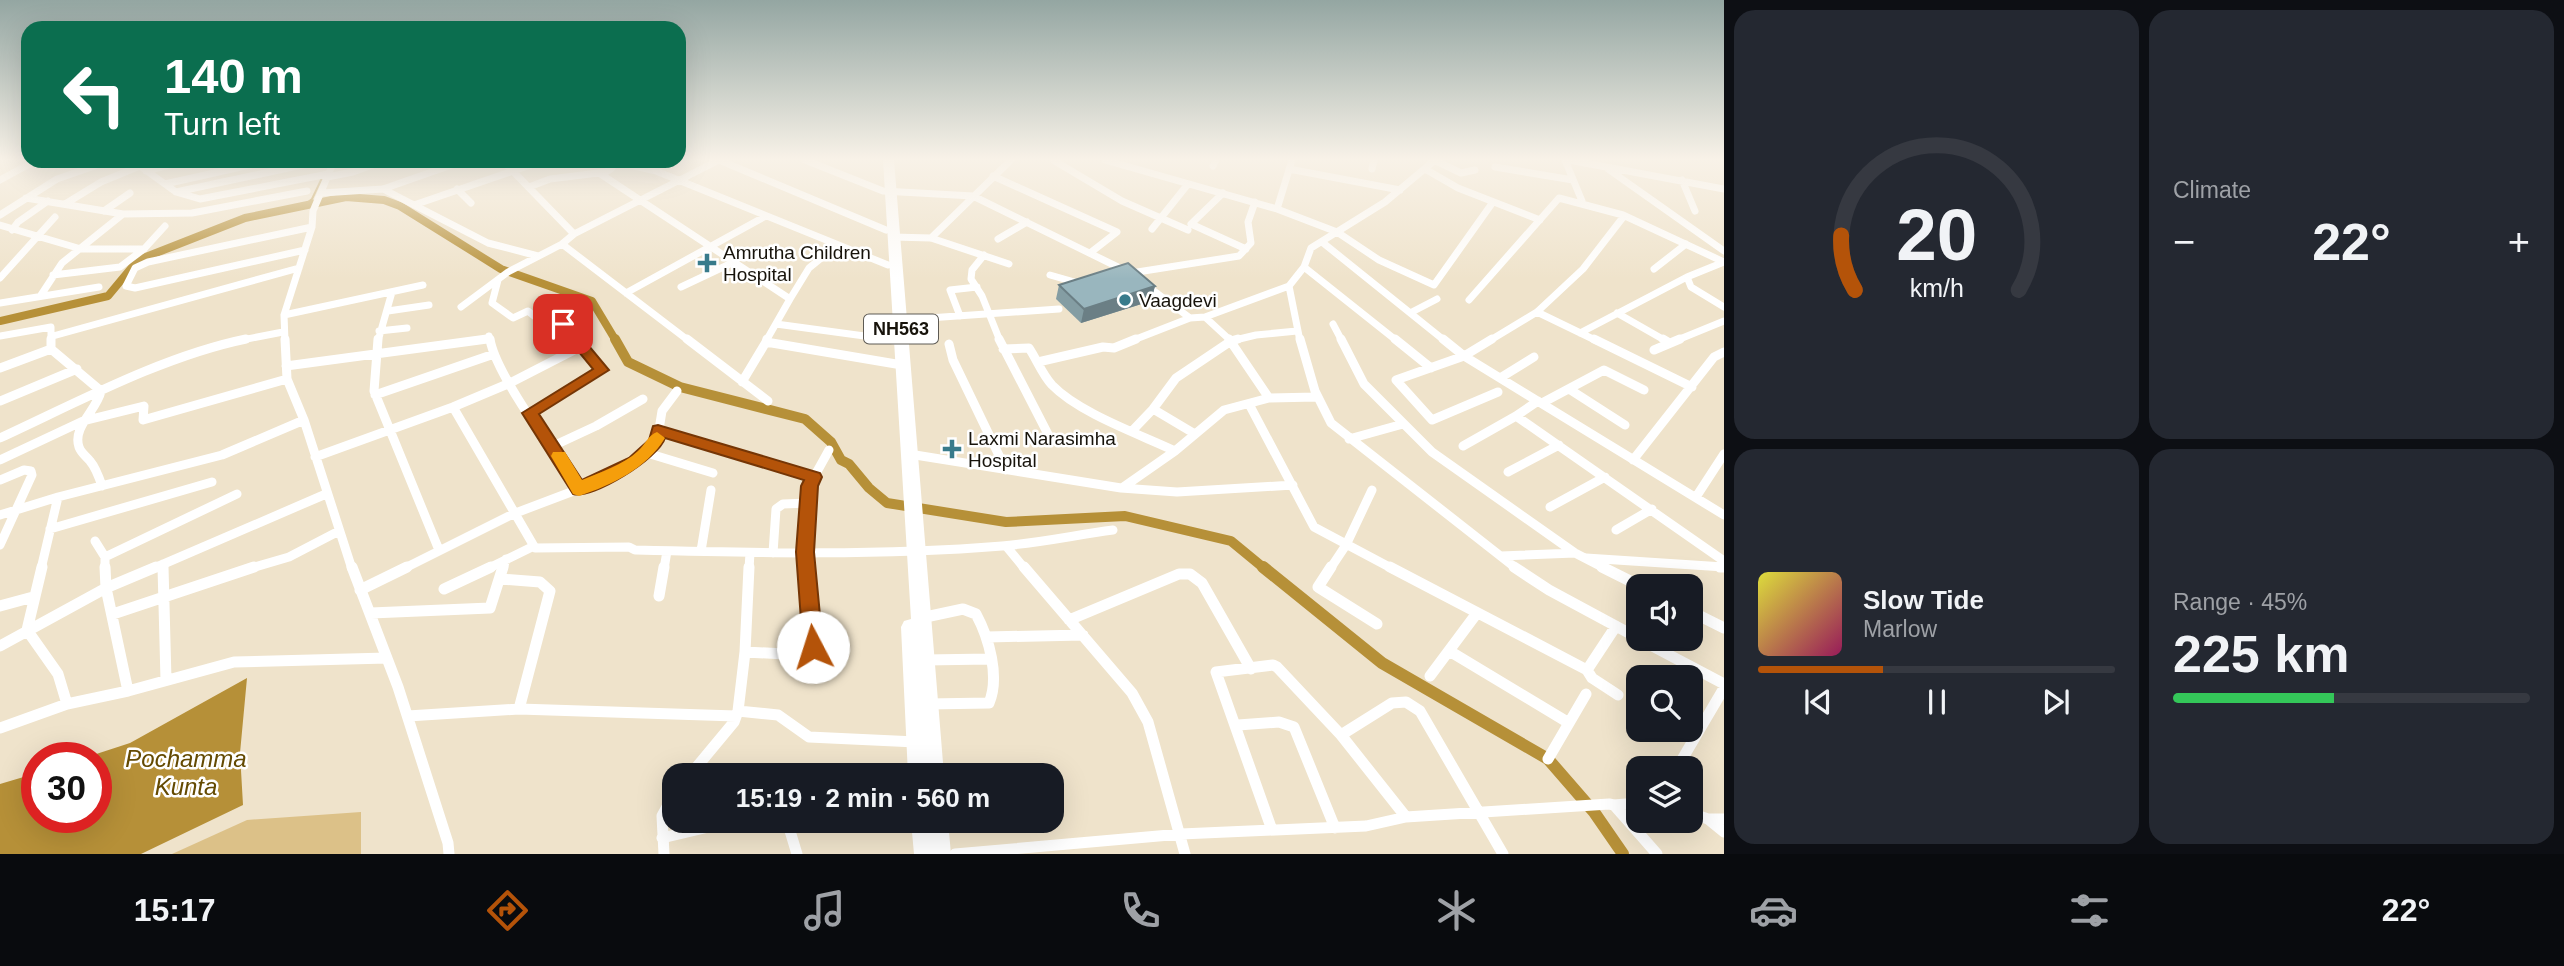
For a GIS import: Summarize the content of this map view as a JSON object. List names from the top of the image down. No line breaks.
{"streets":{"highway":["NH563"]},"water":["Pochamma Kunta"],"places":{"health":["Amrutha Children Hospital","Laxmi Narasimha Hospital"],"other":["Vaagdevi"]},"page":{"tile":["Climate",["Range · 45%","225 km"]],"turn":["140 m","Turn left"],"heat":["−","22°","+"],"song":["Slow Tide","Marlow"],"limit":"30","trip":"15:19 · 2 min · 560 m","tabs":["15:17","22°"],"gauge":["20","km/h"]}}
